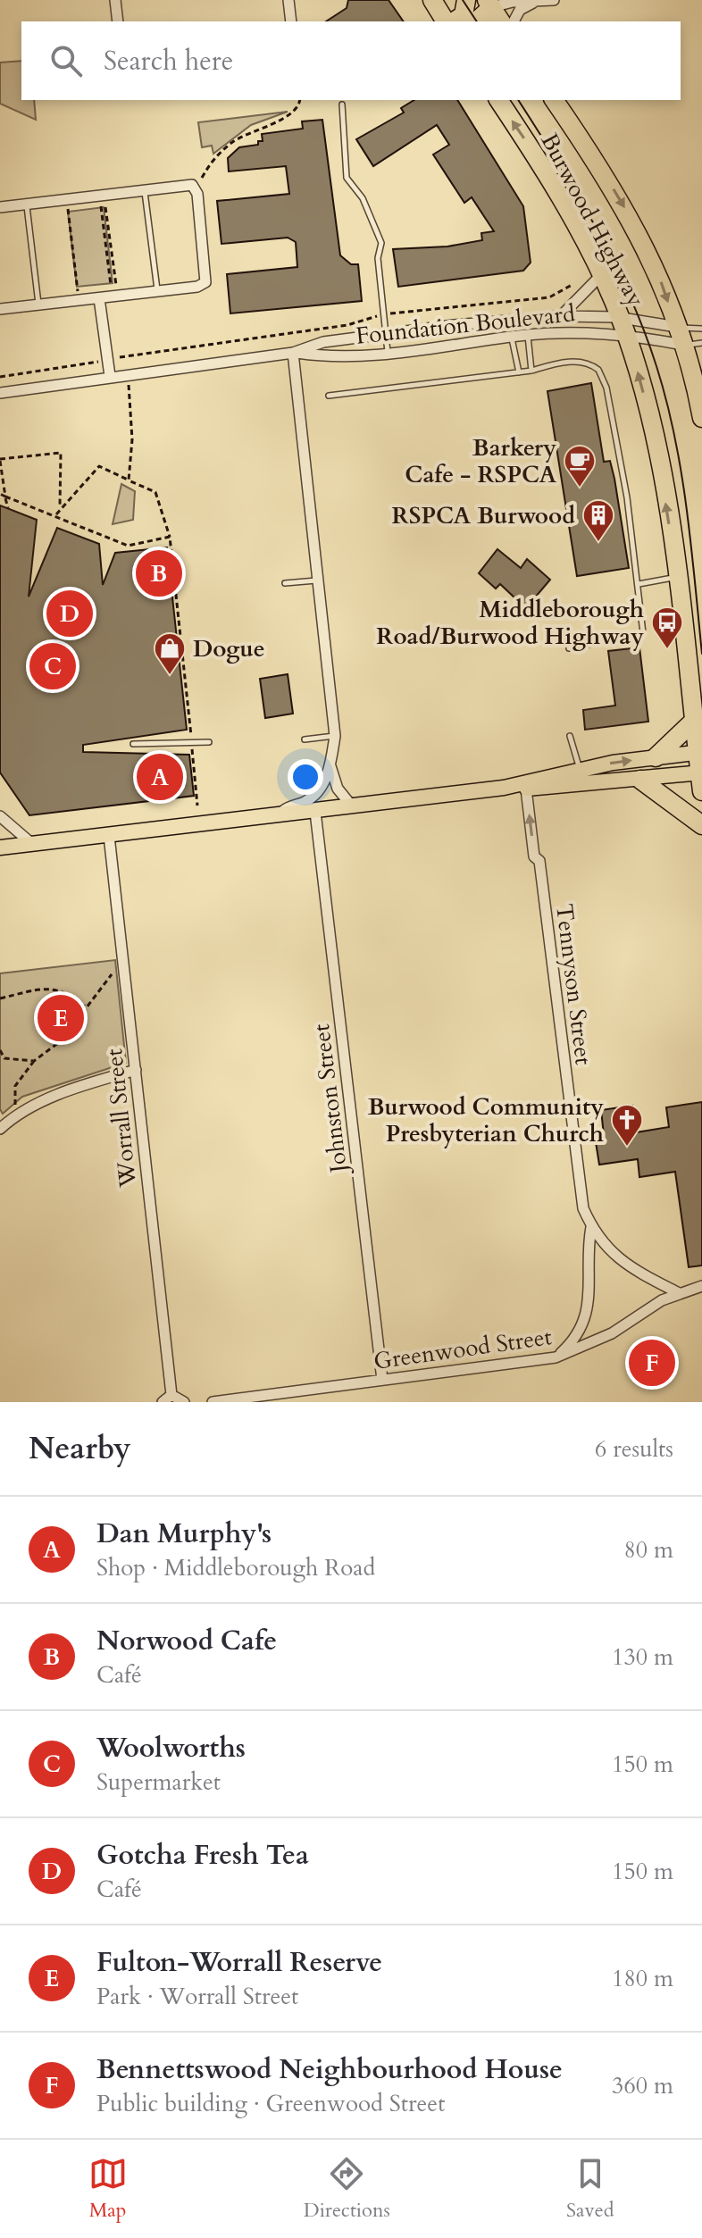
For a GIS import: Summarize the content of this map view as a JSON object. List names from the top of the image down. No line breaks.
{"streets":{"highway":["Burwood Highway"],"street":["Foundation Boulevard","Tennyson Street","Johnston Street","Worrall Street","Greenwood Street"]},"crossings":[["Burwood Highway","Foundation Boulevard"],["Tennyson Street","Greenwood Street"],["Johnston Street","Greenwood Street"]],"one_way":["Tennyson Street"],"places":{"cafe":["Barkery Cafe - RSPCA"],"building":["RSPCA Burwood"],"bus stop":["Middleborough Road/Burwood Highway"],"shop":["Dogue"],"church":["Burwood Community Presbyterian Church"]},"page":{"search":"Search here","pins":["B","D","C","A","E","F"],"heading":["Nearby","6 results"],"list":[{"mark":"A","name":"Dan Murphy's","note":"Shop · Middleborough Road","value":"80 m"},{"mark":"B","name":"Norwood Cafe","note":"Café","value":"130 m"},{"mark":"C","name":"Woolworths","note":"Supermarket","value":"150 m"},{"mark":"D","name":"Gotcha Fresh Tea","note":"Café","value":"150 m"},{"mark":"E","name":"Fulton-Worrall Reserve","note":"Park · Worrall Street","value":"180 m"},{"mark":"F","name":"Bennettswood Neighbourhood House","note":"Public building · Greenwood Street","value":"360 m"}],"nav":["Map","Directions","Saved"]}}
